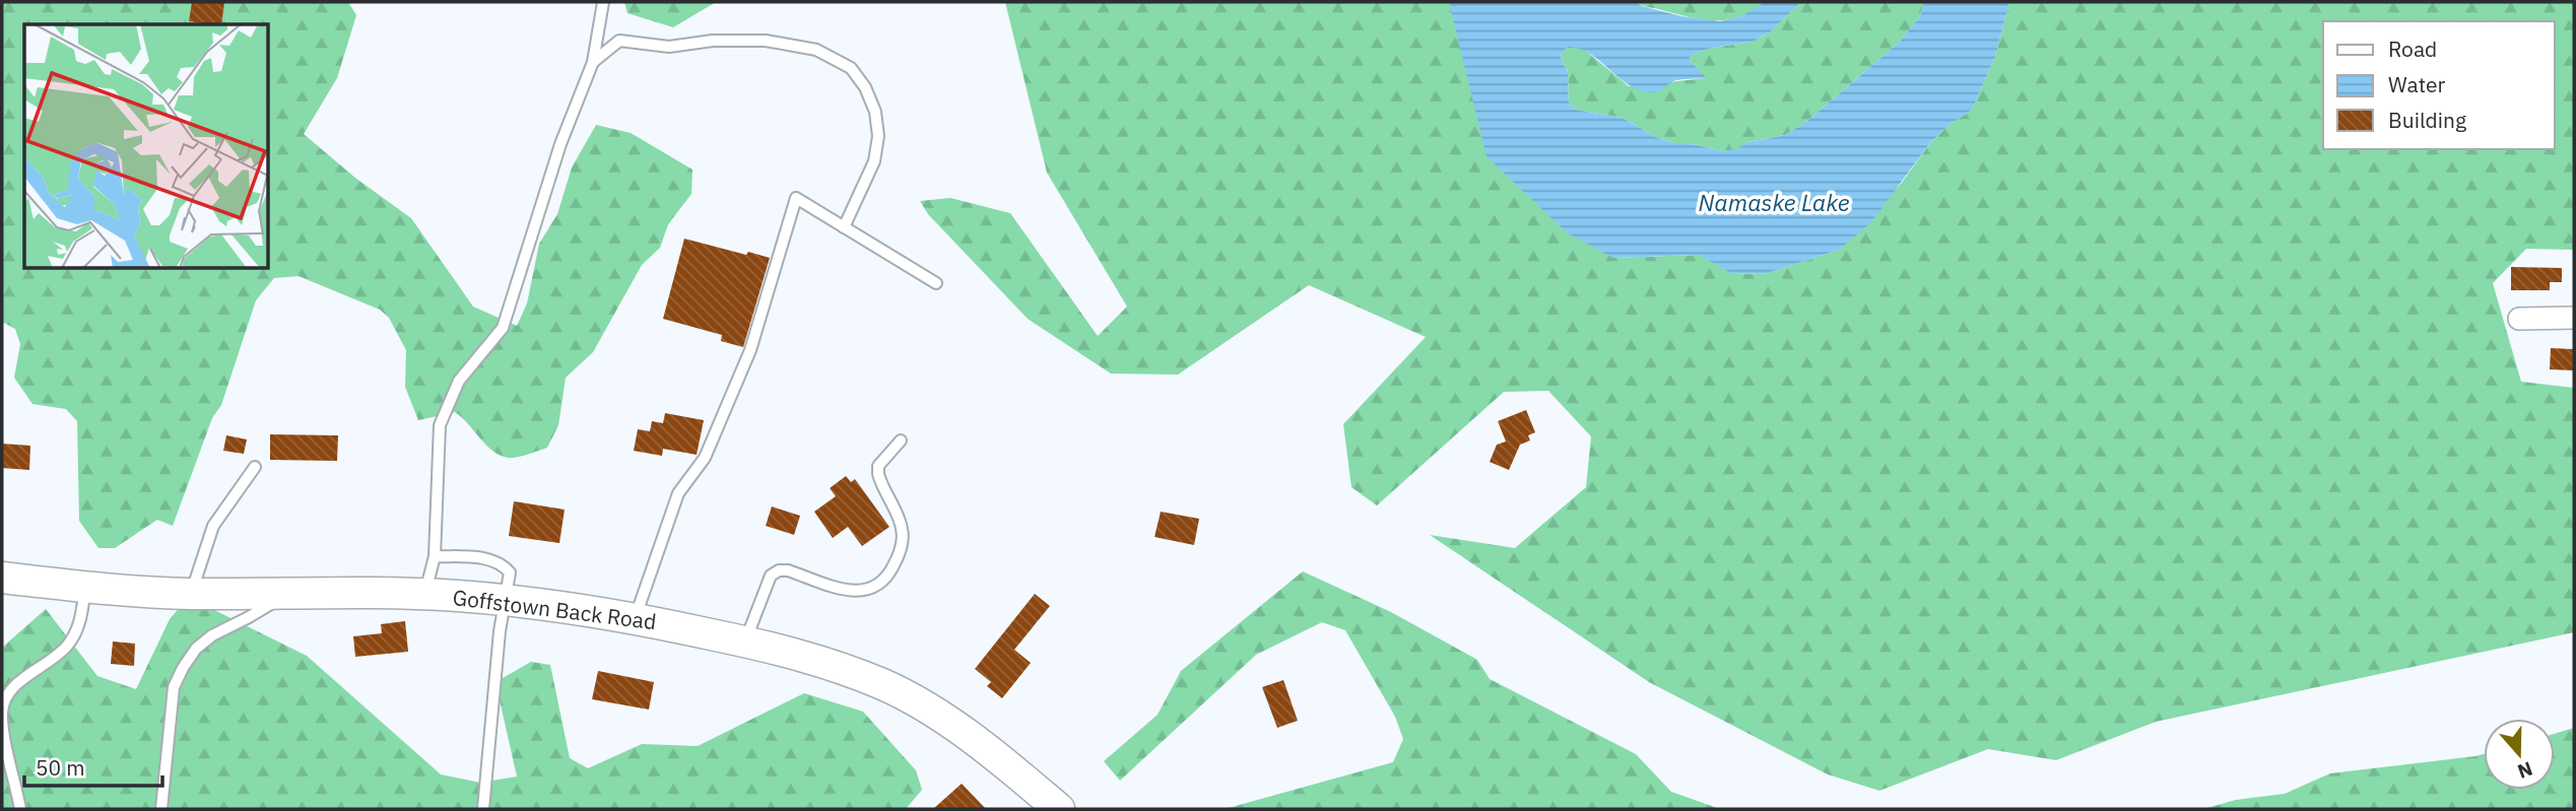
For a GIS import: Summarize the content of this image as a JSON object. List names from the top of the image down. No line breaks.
{"streets":{"main road":["Goffstown Back Road"]},"water":["Namaske Lake"],"legend":["Road","Water","Building"],"scale_bar":"50 m","north":"bottom"}
